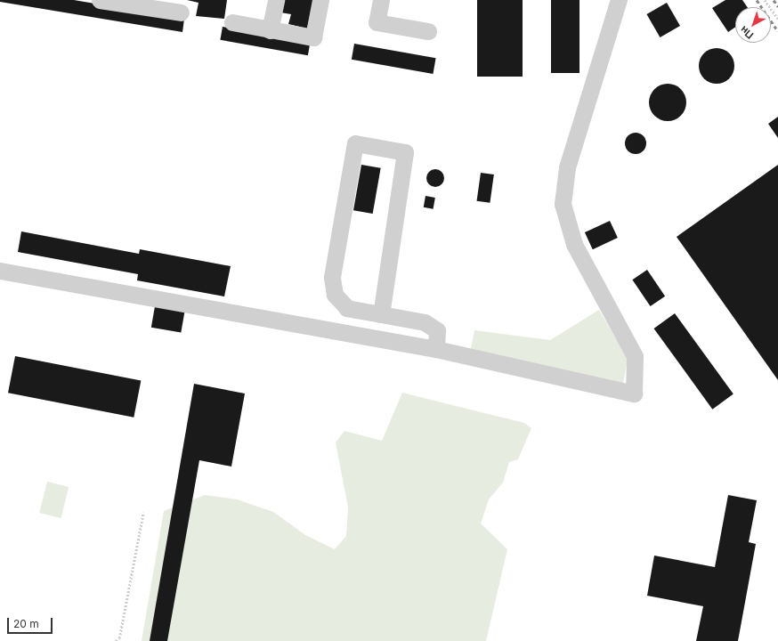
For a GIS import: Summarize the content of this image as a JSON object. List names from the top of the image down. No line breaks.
{"scale_bar":"20 m","north":"bottom left"}
